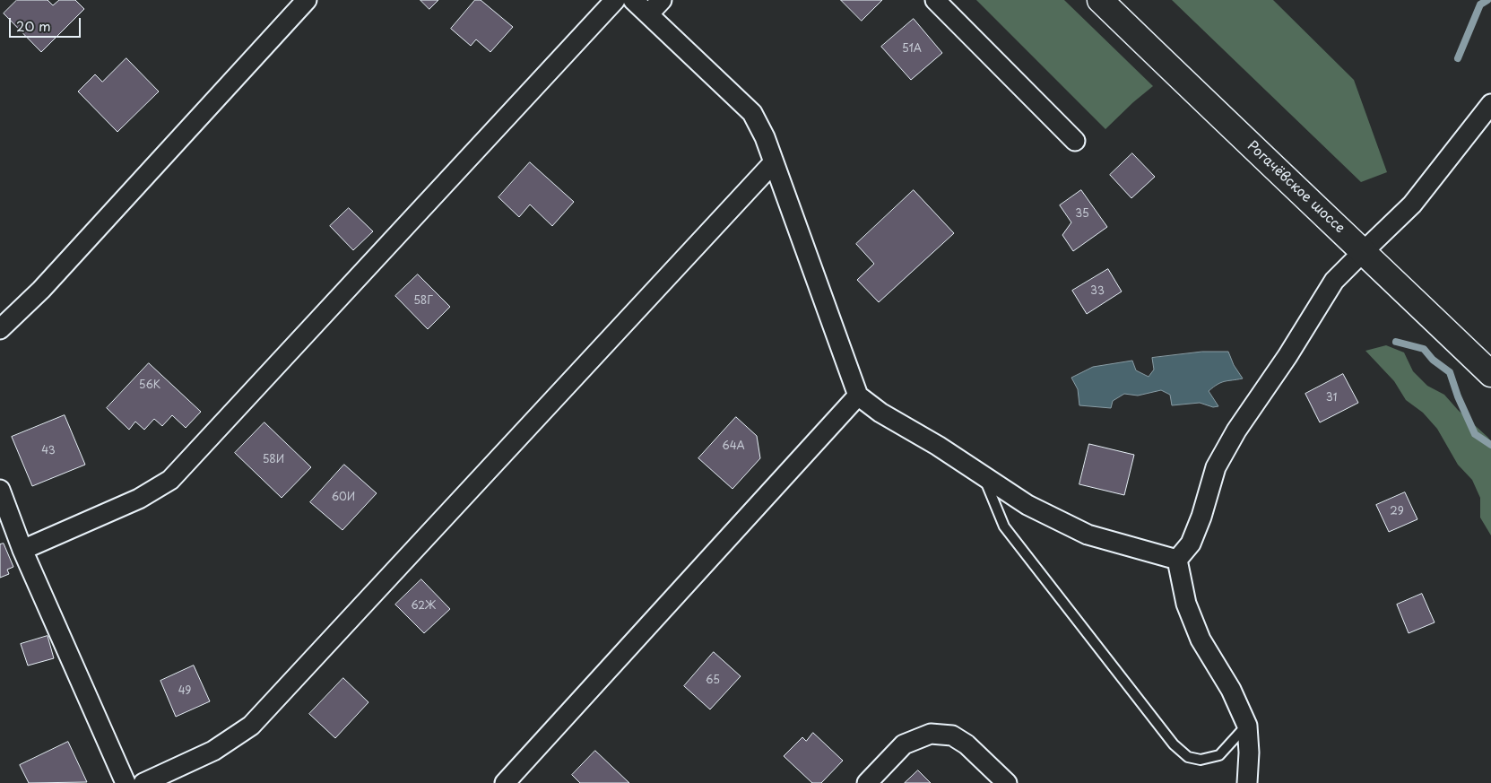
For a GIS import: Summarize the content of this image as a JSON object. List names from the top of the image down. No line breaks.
{"streets":{"main road":["Рогачёвское шоссе"]},"house_numbers":["51А","35","33","58Г","56К","31","64А","43","58И","60И","29","62Ж","65","49"],"scale_bar":"20 m"}
